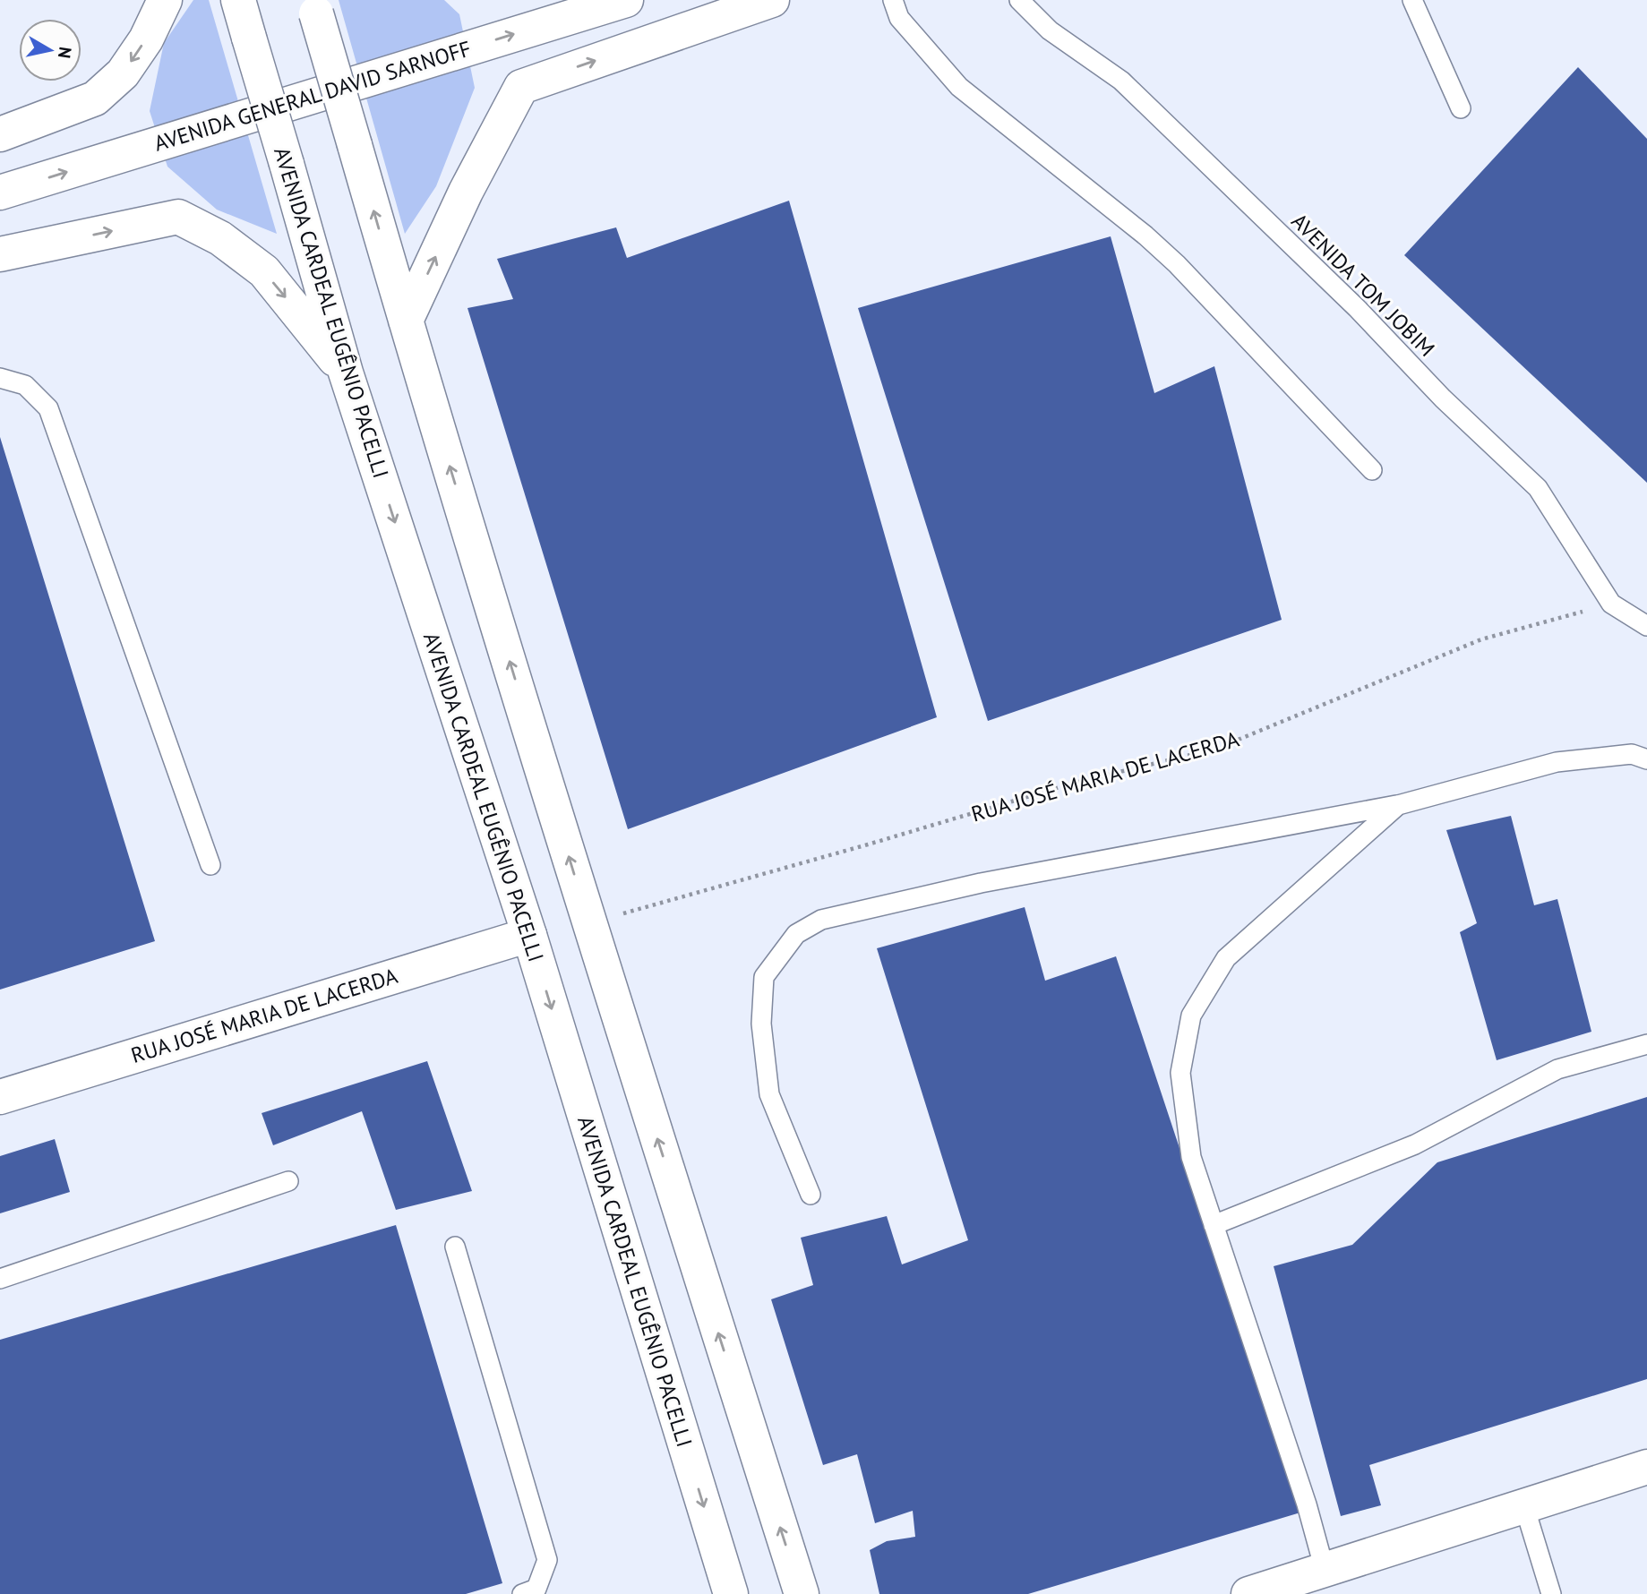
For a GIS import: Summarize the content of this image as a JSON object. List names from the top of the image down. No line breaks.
{"streets":{"main road":["AVENIDA GENERAL DAVID SARNOFF","AVENIDA CARDEAL EUGÊNIO PACELLI","RUA JOSÉ MARIA DE LACERDA"],"lane":["AVENIDA TOM JOBIM"]},"crossings":[["AVENIDA TOM JOBIM","RUA JOSÉ MARIA DE LACERDA"],["AVENIDA CARDEAL EUGÊNIO PACELLI","RUA JOSÉ MARIA DE LACERDA"]],"north":"right"}
